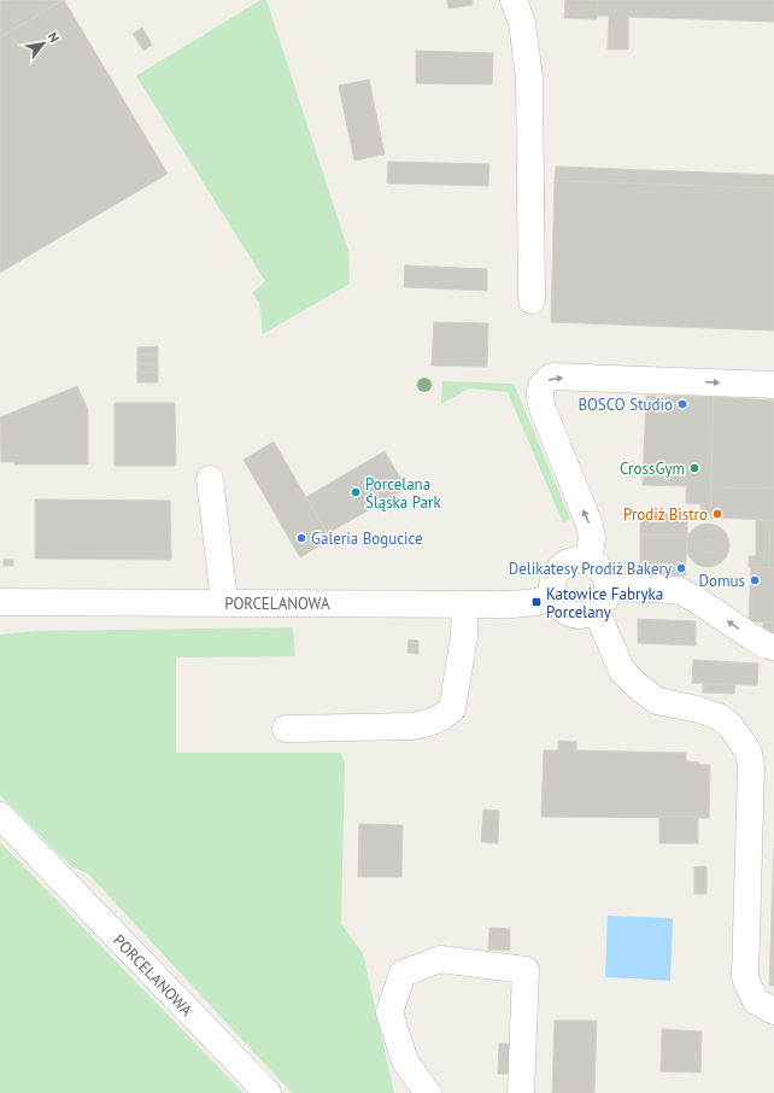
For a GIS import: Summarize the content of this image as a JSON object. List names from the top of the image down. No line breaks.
{"streets":{"street":["PORCELANOWA"]},"places":{"other":["BOSCO Studio","CrossGym","Porcelana Śląska Park","Prodiż Bistro","Galeria Bogucice","Delikatesy Prodiż Bakery","Domus"],"transit":["Katowice Fabryka Porcelany"]},"north":"top right"}
